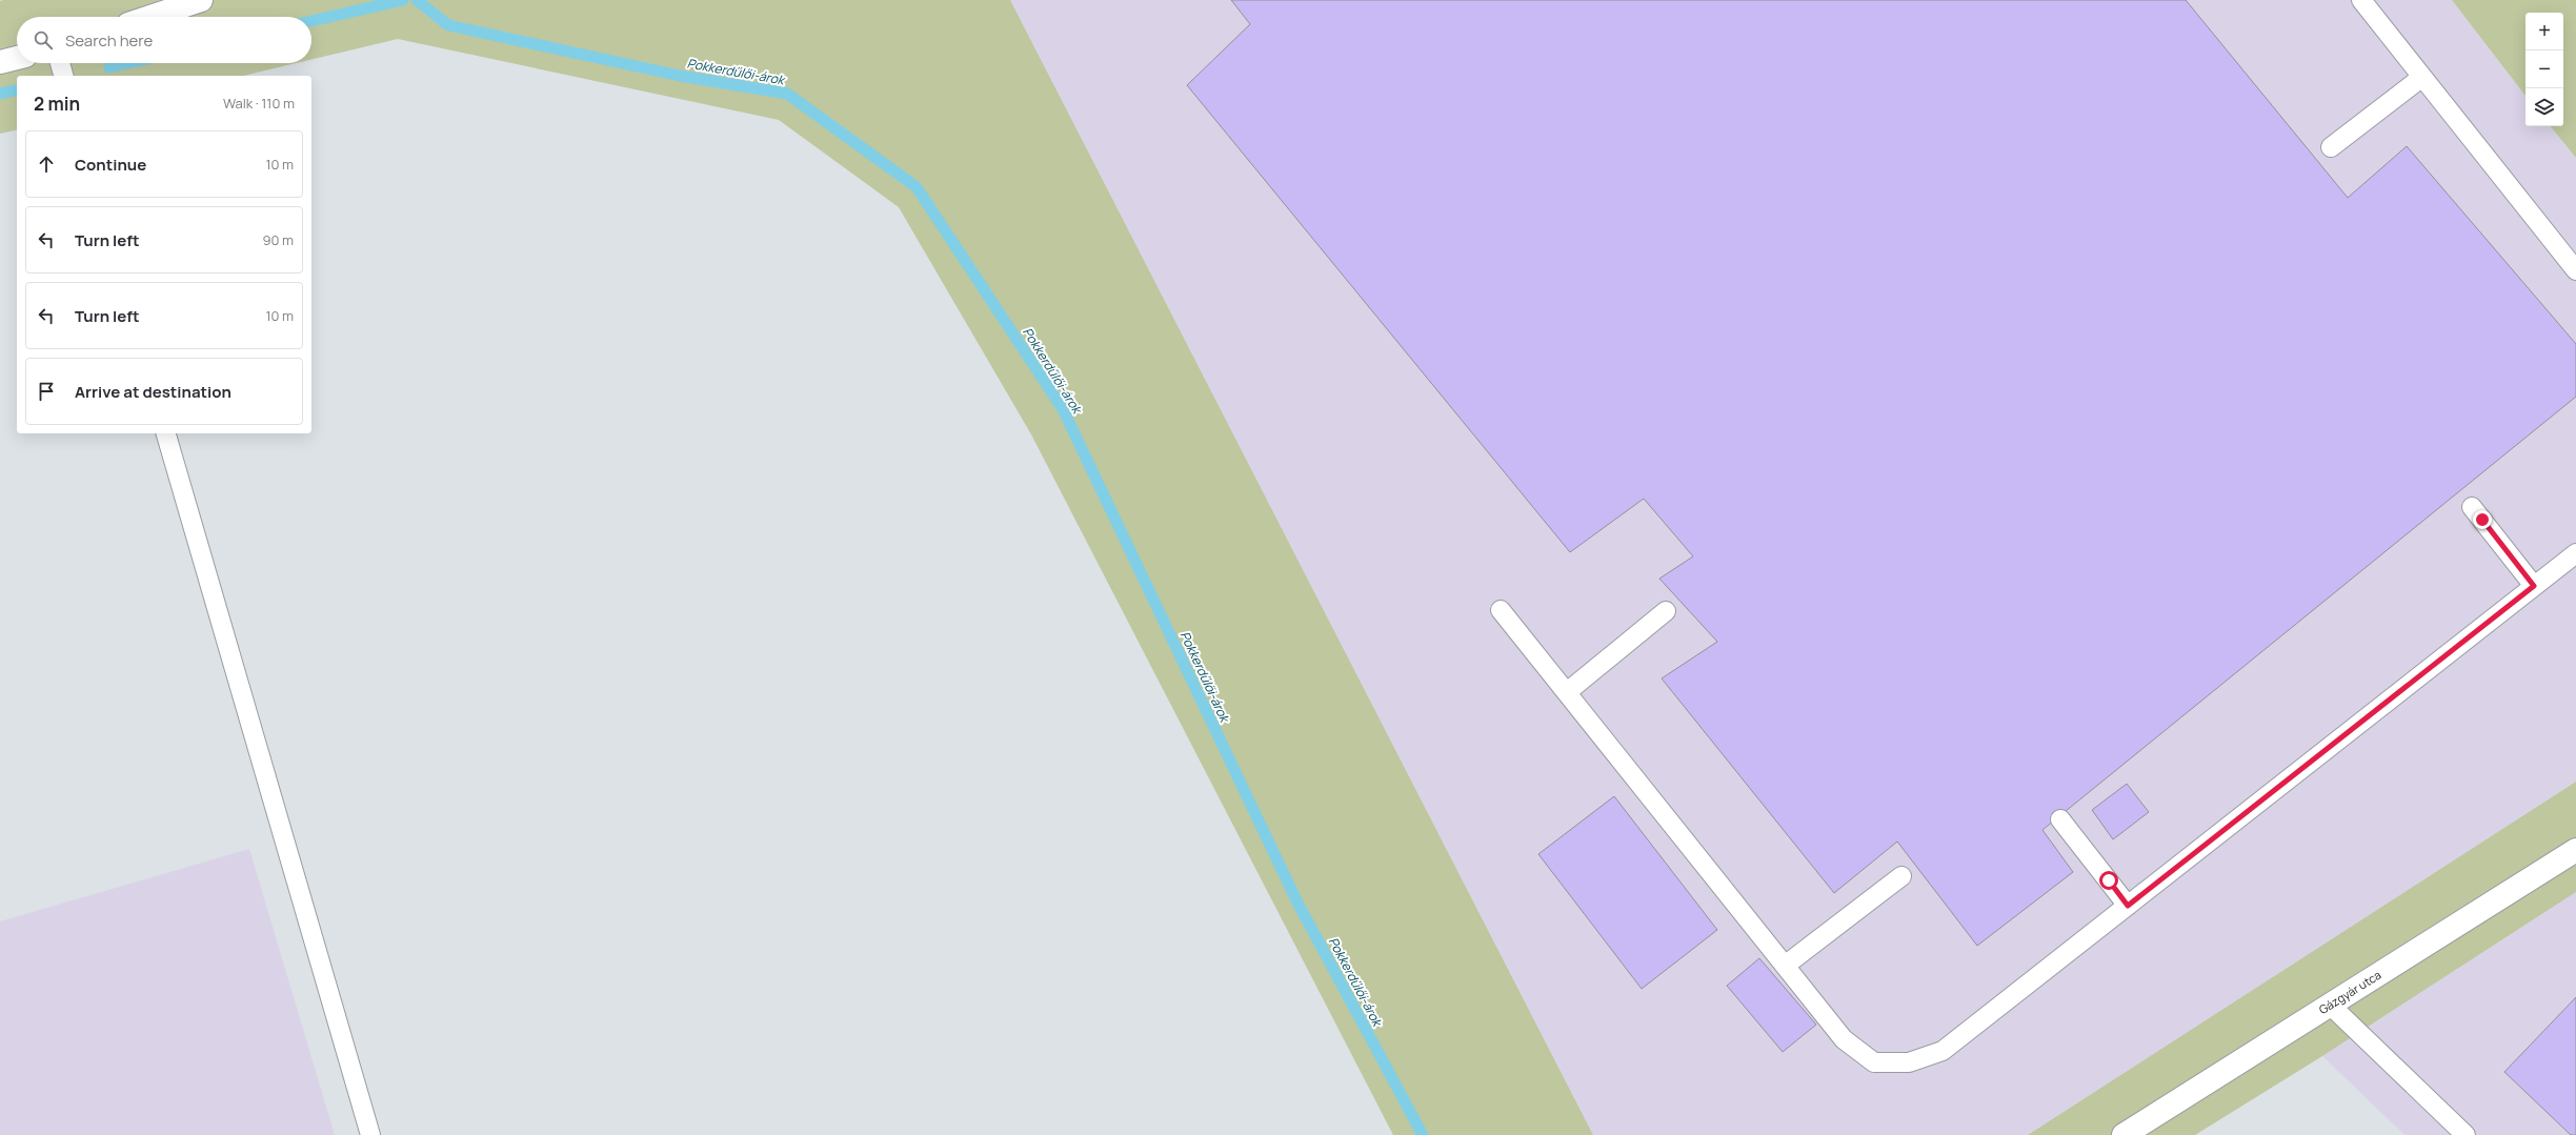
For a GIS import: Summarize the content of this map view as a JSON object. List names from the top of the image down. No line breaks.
{"streets":{"street":["Gázgyár utca"]},"water":["Pokkerdűlői-árok"],"page":{"map_buttons":["+","−"],"search":"Search here","heading":["2 min","Walk · 110 m"],"list":[["Continue","10 m"],["Turn left","90 m"],["Turn left","10 m"],"Arrive at destination"]}}
